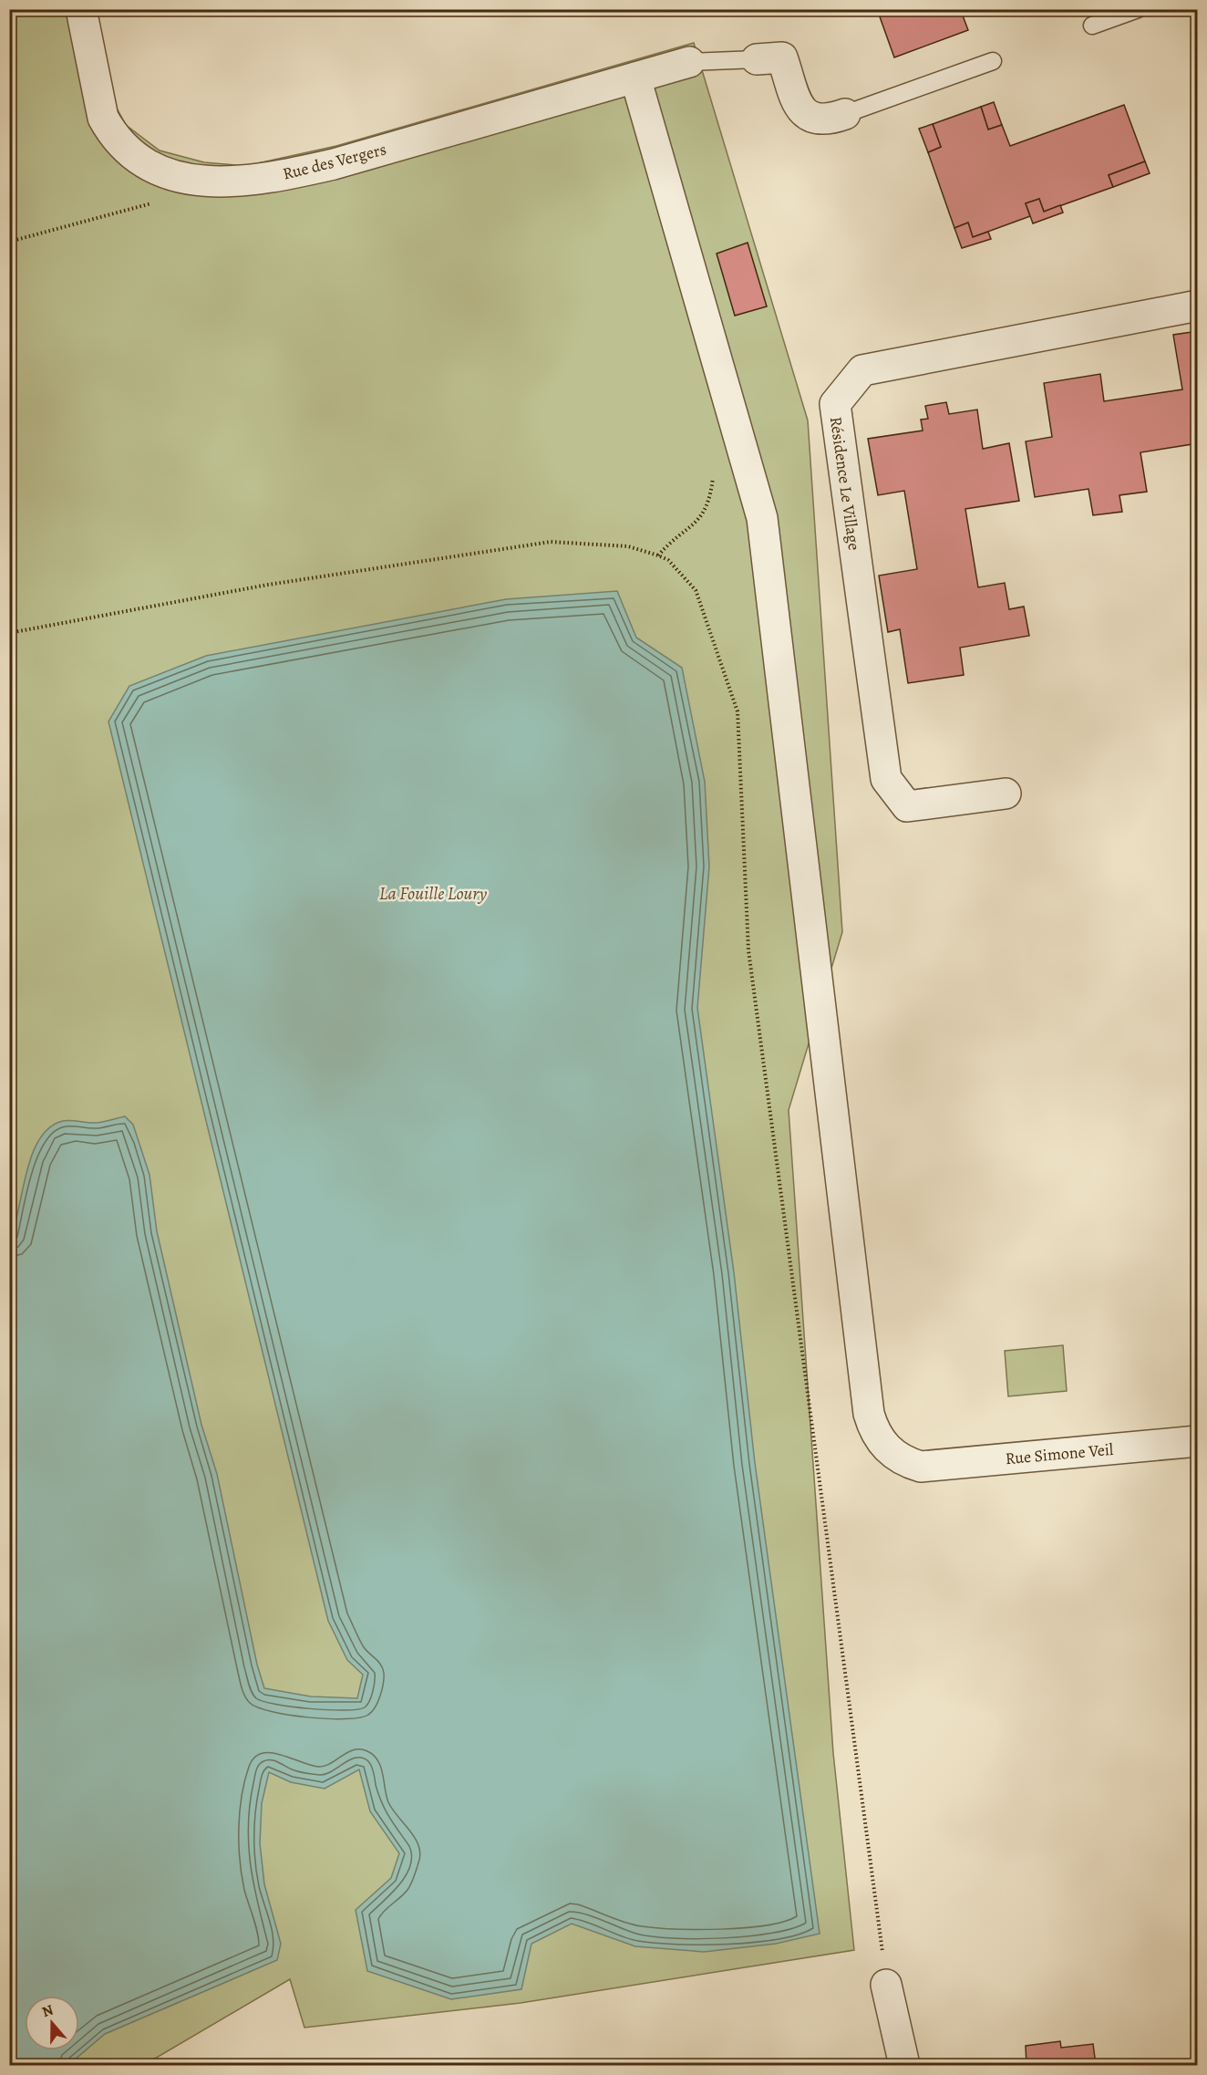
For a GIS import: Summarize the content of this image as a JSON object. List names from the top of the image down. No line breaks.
{"streets":{"street":["Rue des Vergers","Résidence Le Village","Rue Simone Veil"]},"water":["La Fouille Loury"],"north":"top"}
